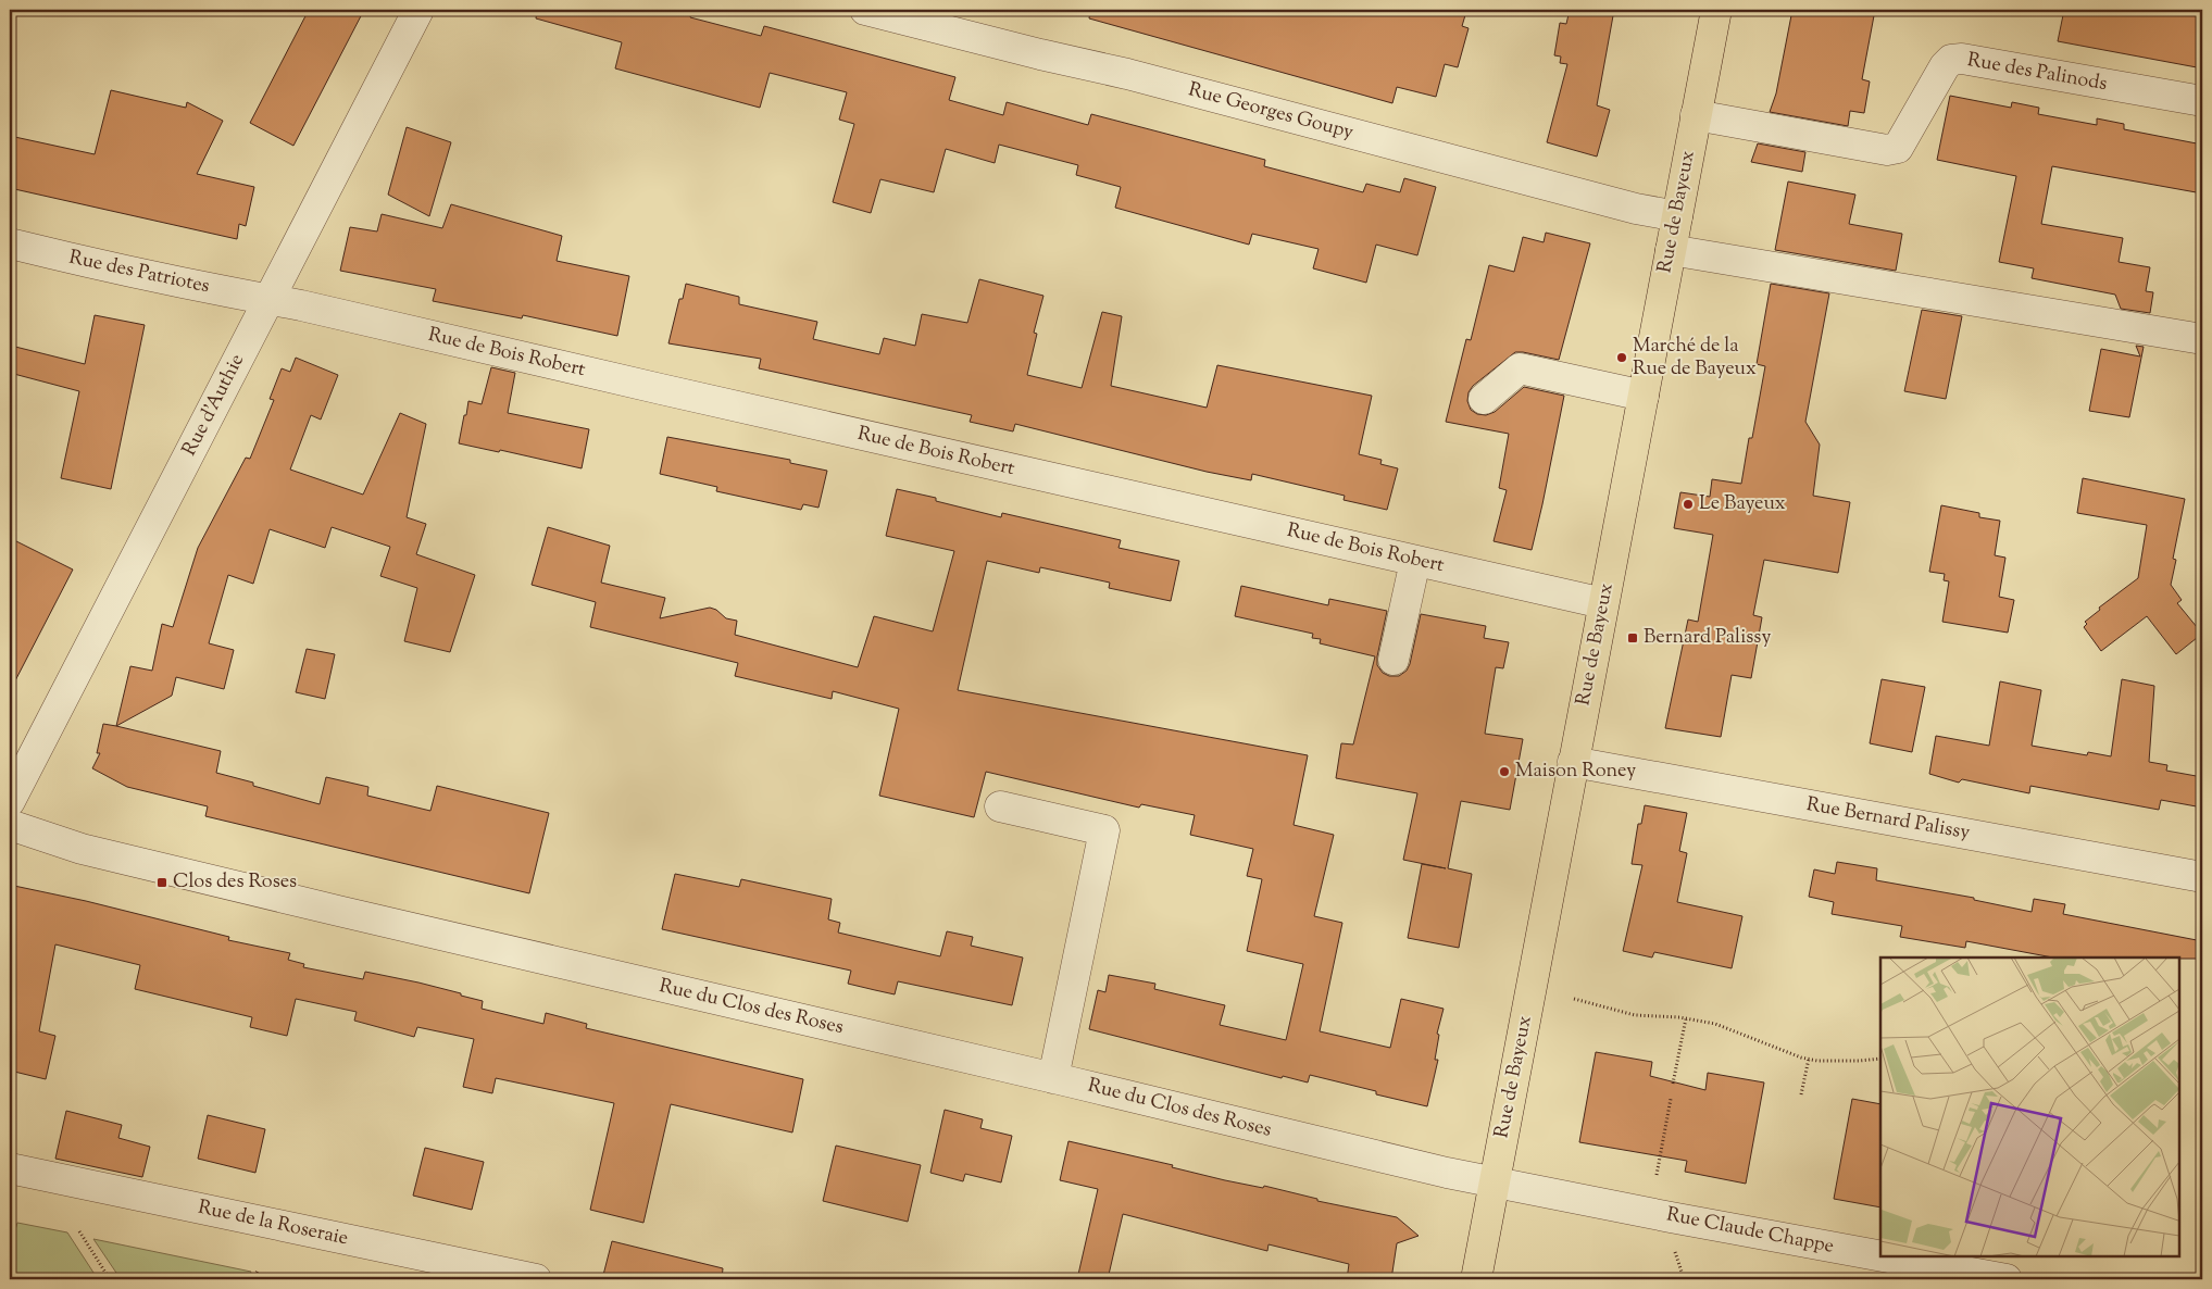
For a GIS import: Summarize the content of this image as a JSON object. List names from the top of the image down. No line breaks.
{"streets":{"main road":["Rue de Bayeux"],"street":["Rue des Palinods","Rue Georges Goupy","Rue des Patriotes","Rue de Bois Robert","Rue d'Authie","Rue Bernard Palissy","Rue du Clos des Roses","Rue de la Roseraie","Rue Claude Chappe"]},"crossings":[["Rue des Palinods","Rue de Bayeux"],["Rue Georges Goupy","Rue de Bayeux"],["Rue de Bayeux","Rue de Bois Robert"],["Rue de Bayeux","Rue Bernard Palissy"],["Rue de Bayeux","Rue du Clos des Roses"],["Rue de Bayeux","Rue Claude Chappe"],["Rue des Patriotes","Rue de Bois Robert"],["Rue des Patriotes","Rue d'Authie"],["Rue de Bois Robert","Rue d'Authie"],["Rue du Clos des Roses","Rue Claude Chappe"]],"places":{"other":["Marché de la Rue de Bayeux","Le Bayeux","Maison Roney"],"transit":["Bernard Palissy","Clos des Roses"]}}
